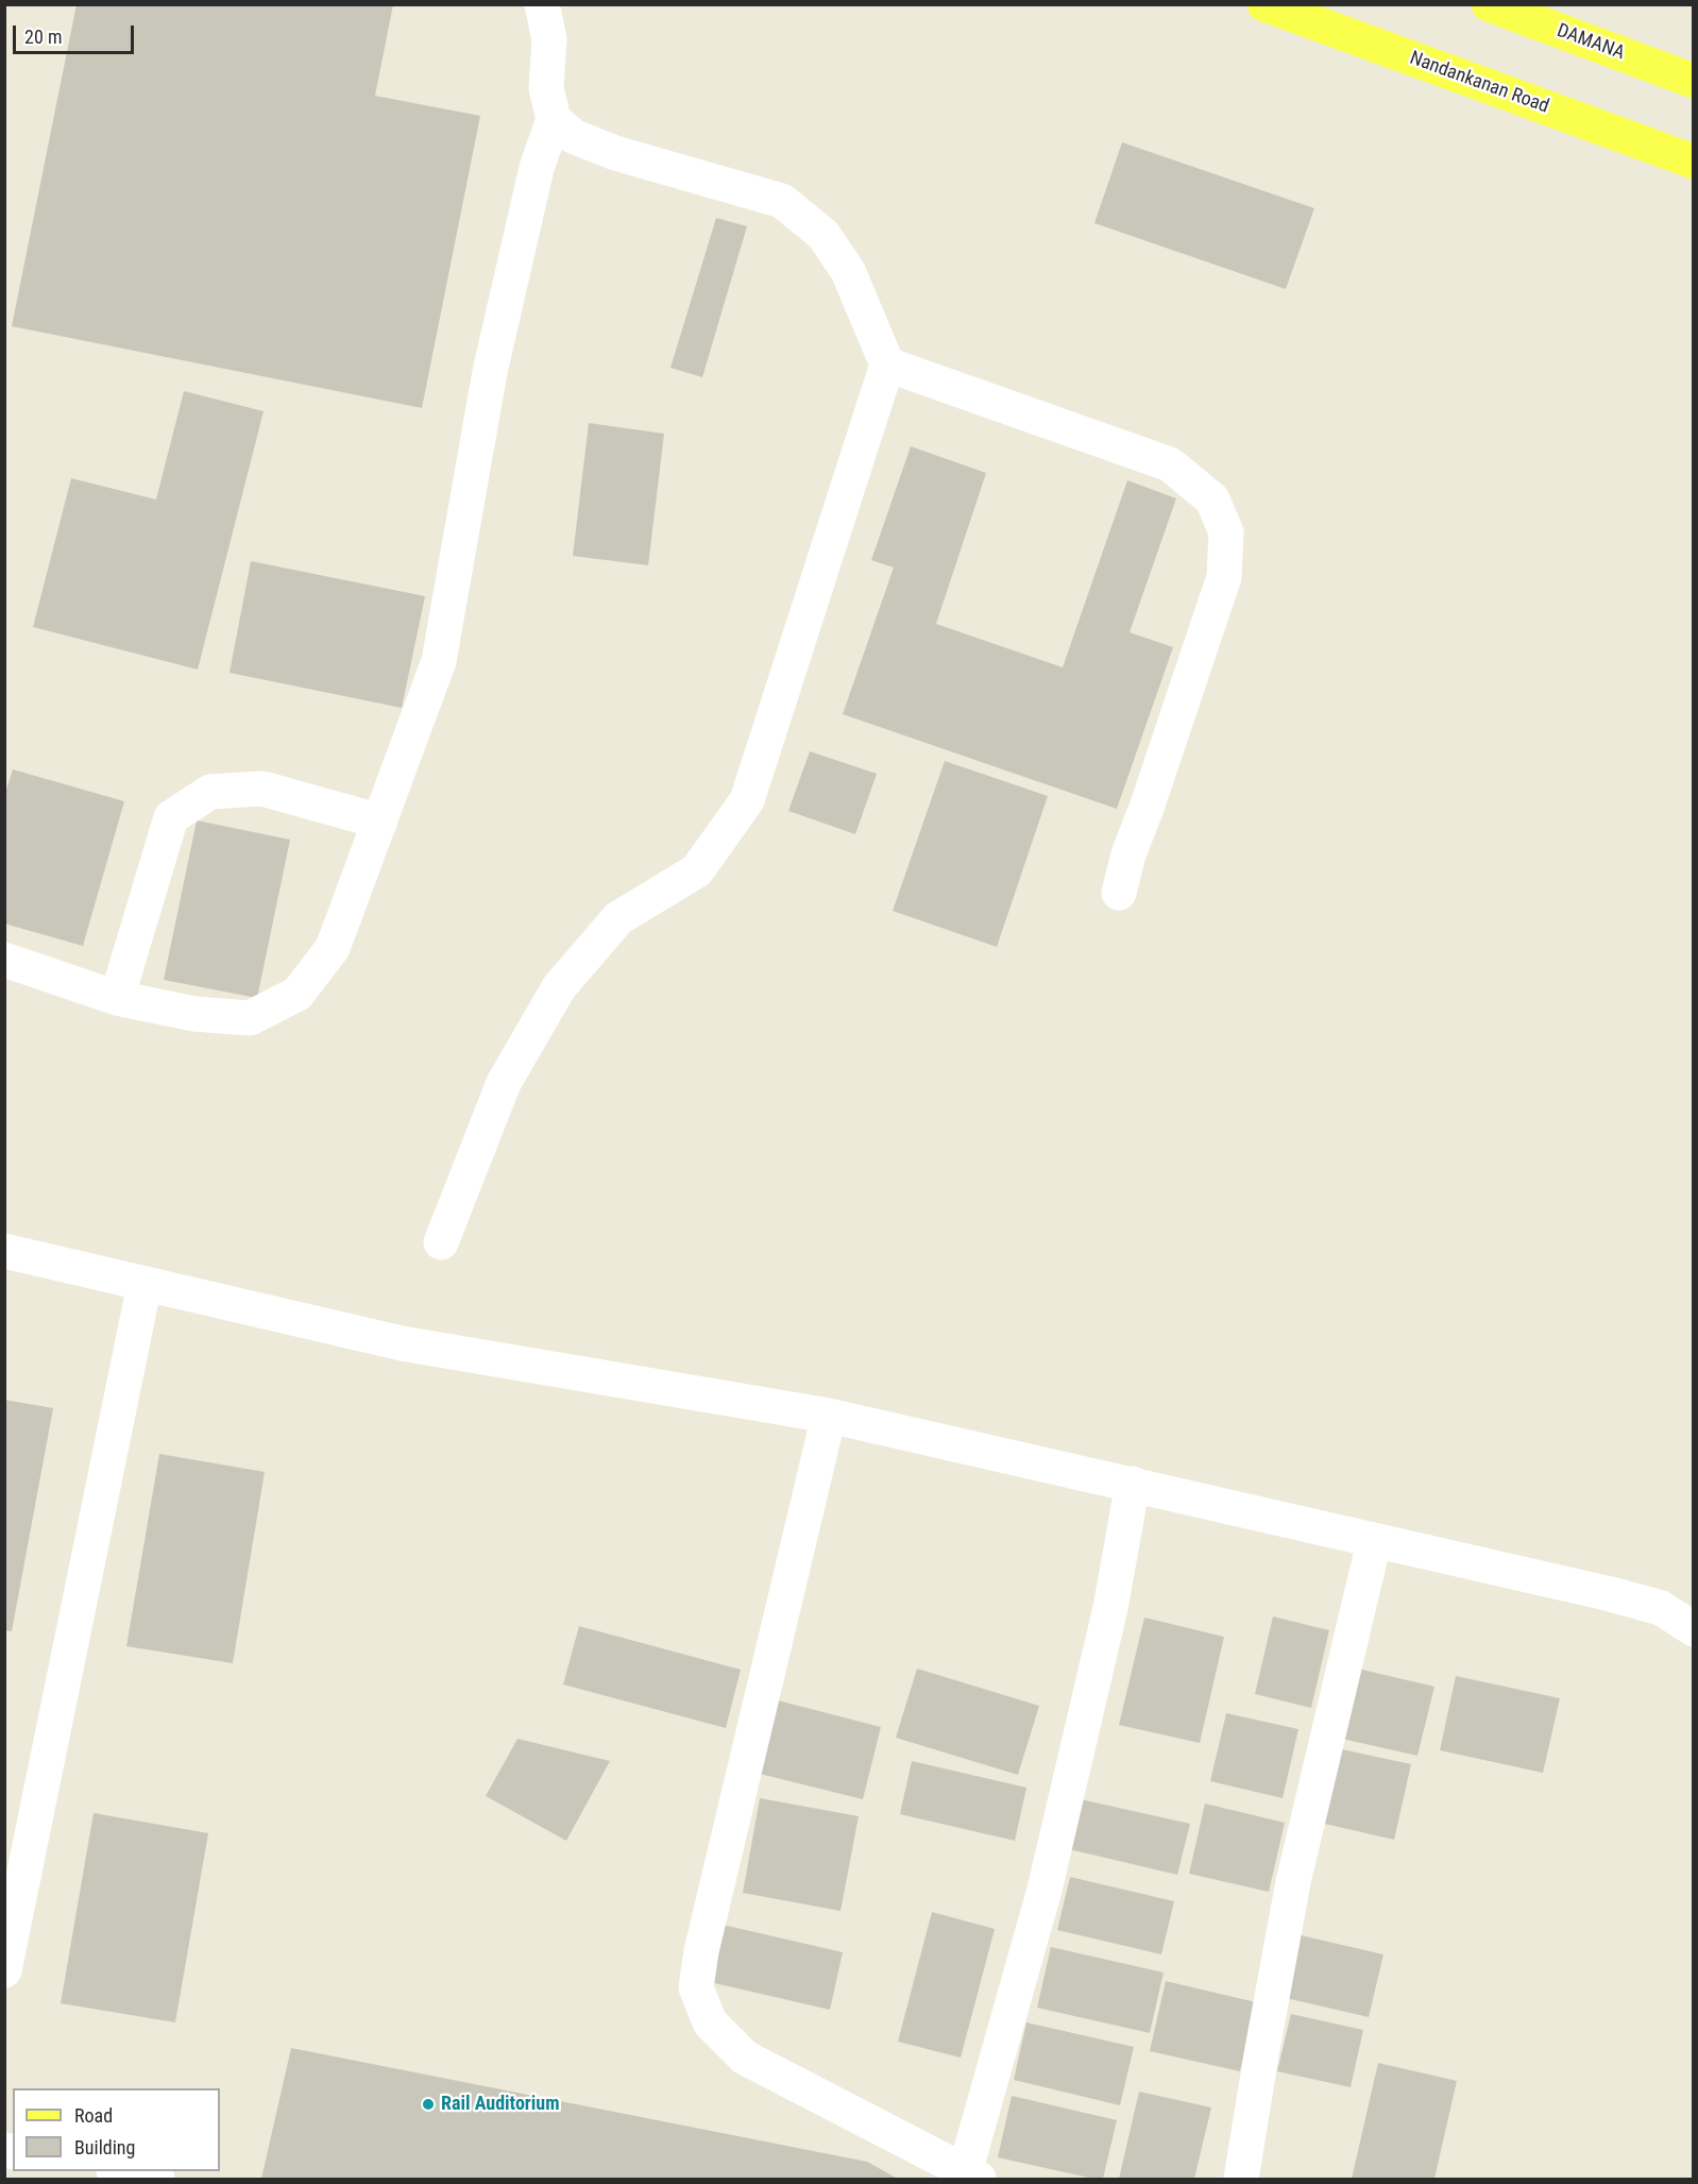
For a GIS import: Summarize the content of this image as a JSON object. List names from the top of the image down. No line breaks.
{"streets":{"main road":["DAMANA","Nandankanan Road"]},"places":["Rail Auditorium"],"legend":["Road","Building"],"scale_bar":"20 m"}
